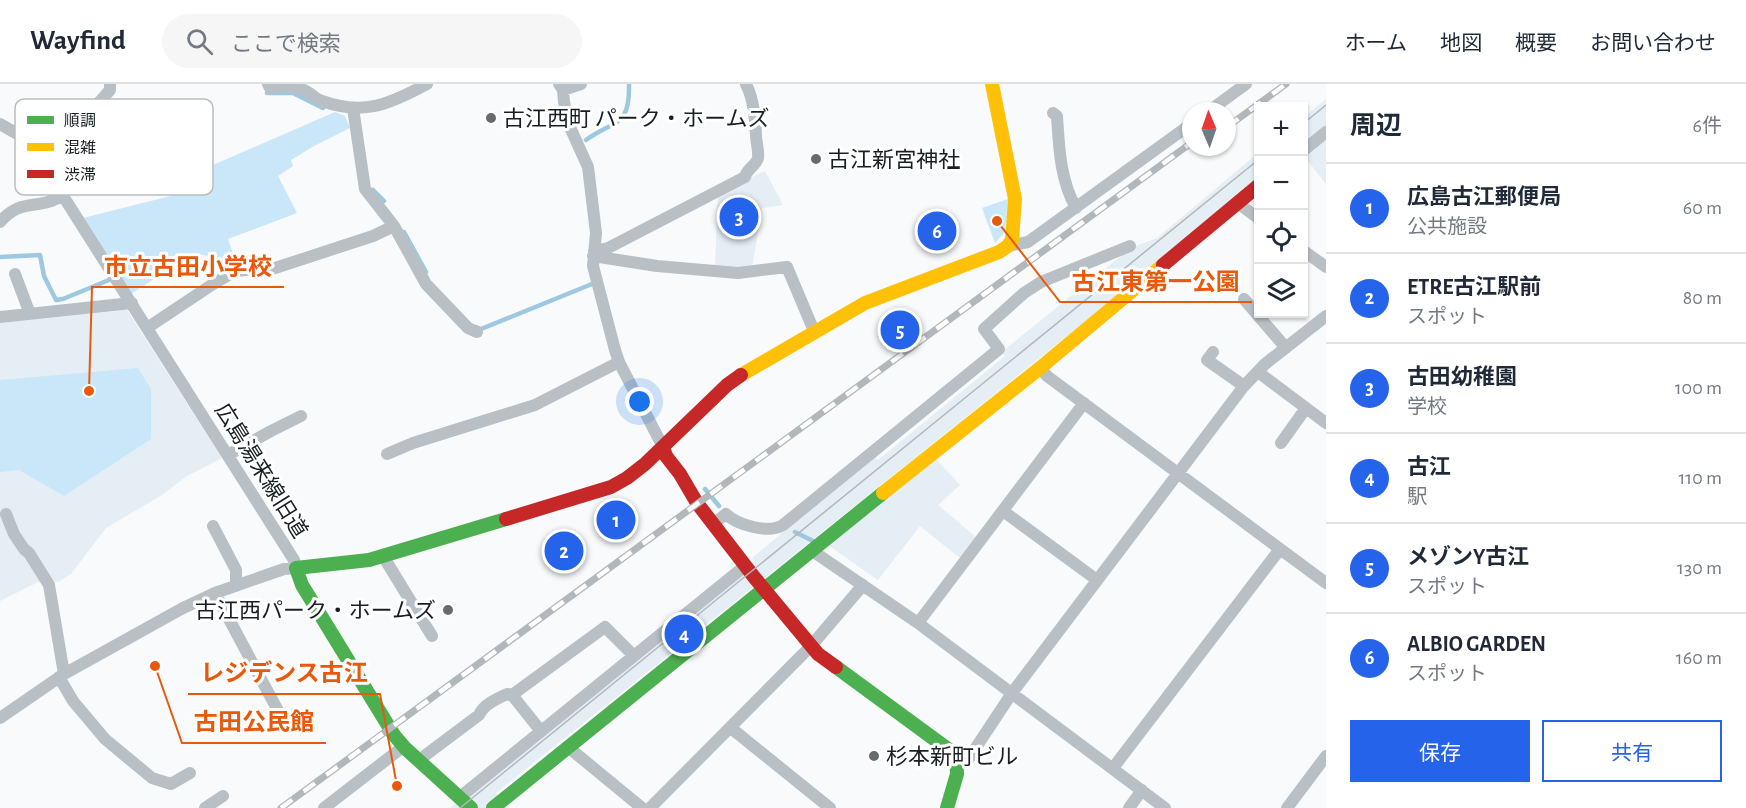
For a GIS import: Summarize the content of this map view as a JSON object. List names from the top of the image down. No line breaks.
{"streets":{"street":["広島湯来線旧道"]},"places":["古江西町 パーク・ホームズ","古江新宮神社","古江東第一公園","市立古田小学校","古江西パーク・ホームズ","古田公民館","杉本新町ビル","レジデンス古江"],"legend":["順調","混雑","渋滞"],"north":"top","page":{"header":"Wayfind","search":"ここで検索","nav":["ホーム","地図","概要","お問い合わせ"],"heading":["周辺","6件"],"map_buttons":["+","−"],"list":[{"mark":"1","name":"広島古江郵便局","note":"公共施設","value":"60 m"},{"mark":"2","name":"ETRE古江駅前","note":"スポット","value":"80 m"},{"mark":"3","name":"古田幼稚園","note":"学校","value":"100 m"},{"mark":"4","name":"古江","note":"駅","value":"110 m"},{"mark":"5","name":"メゾンY古江","note":"スポット","value":"130 m"},{"mark":"6","name":"ALBIO GARDEN","note":"スポット","value":"160 m"}],"pins":["3","6","5","1","2","4"],"buttons":["保存","共有"]}}
